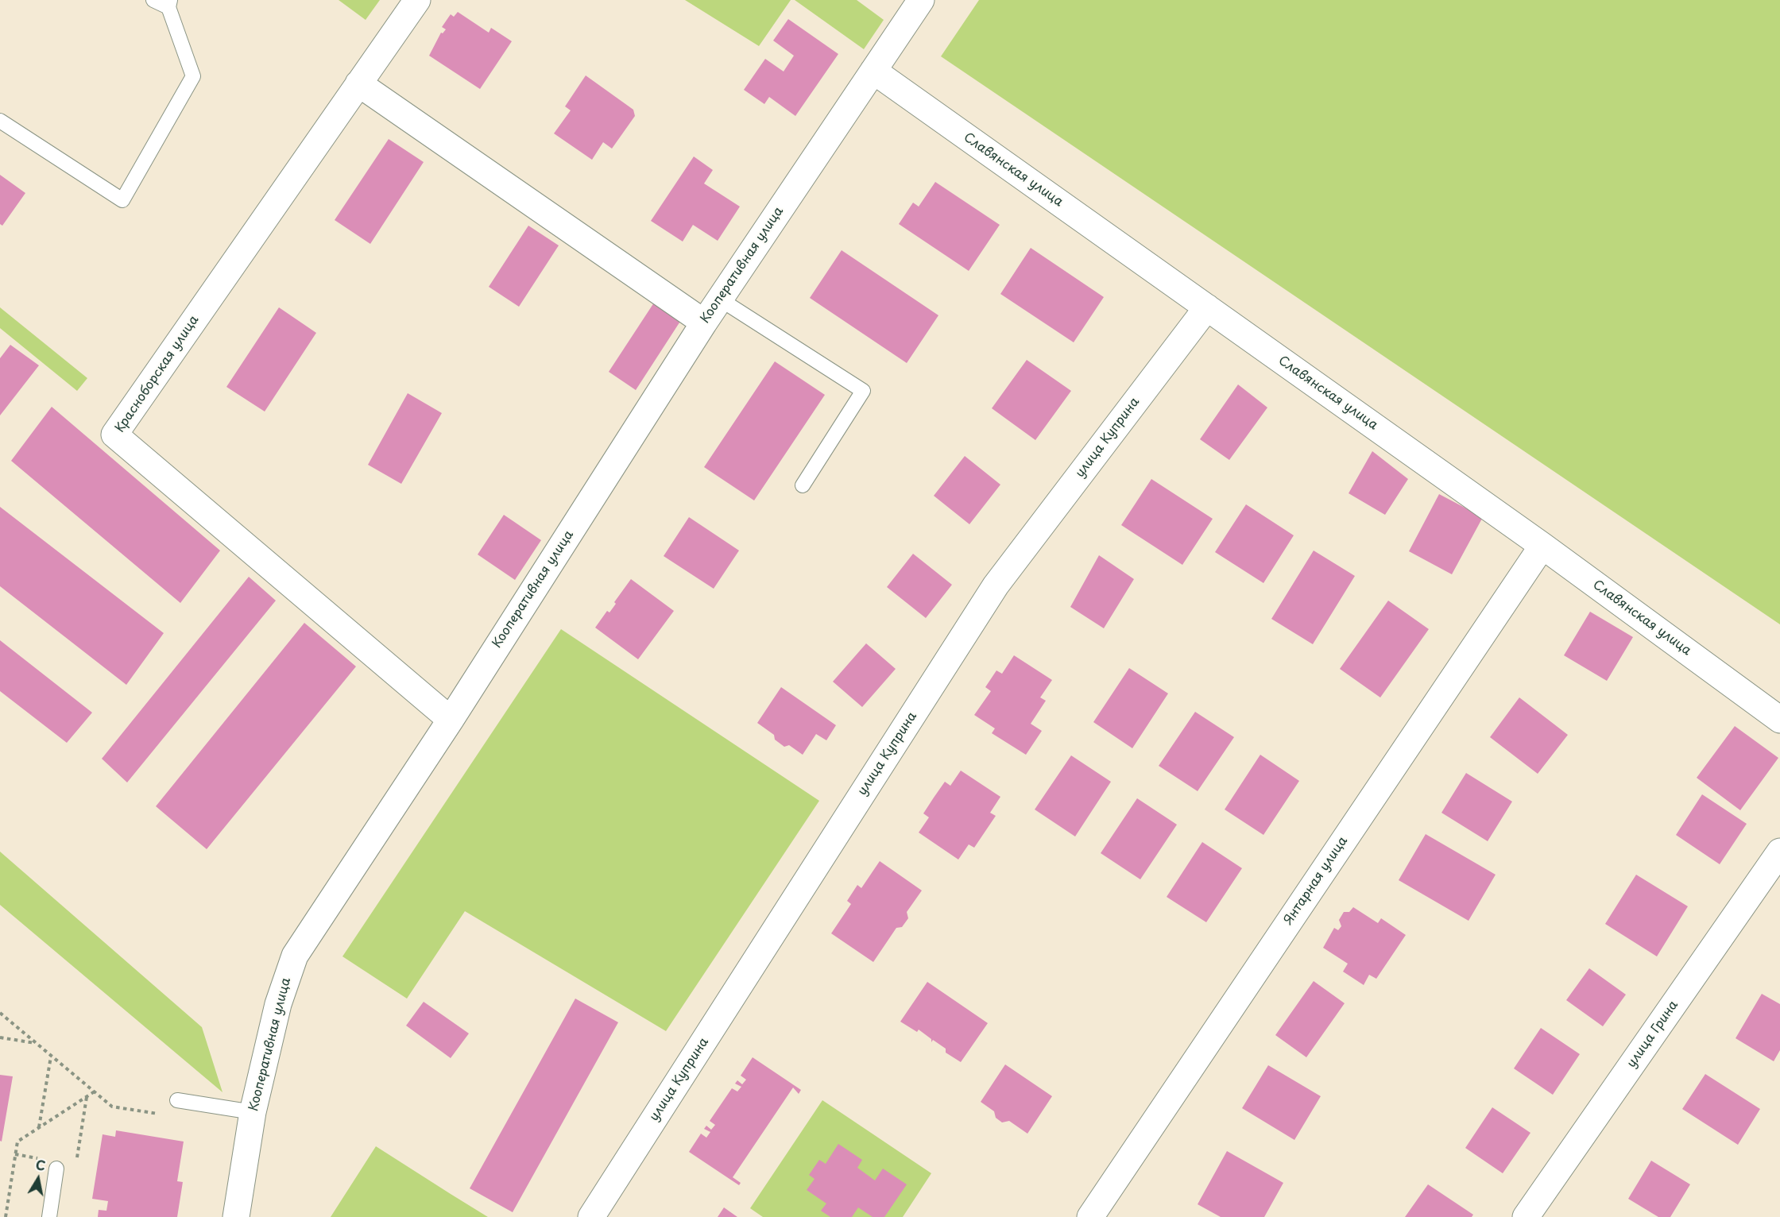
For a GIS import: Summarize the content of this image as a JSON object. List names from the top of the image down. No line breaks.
{"streets":{"street":["Славянская улица","Кооперативная улица","Красноборская улица","улица Куприна","Янтарная улица","улица Грина"]},"crossings":[["Славянская улица","Кооперативная улица"],["Славянская улица","улица Куприна"],["Славянская улица","Янтарная улица"],["Кооперативная улица","Красноборская улица"]],"north":"top"}
